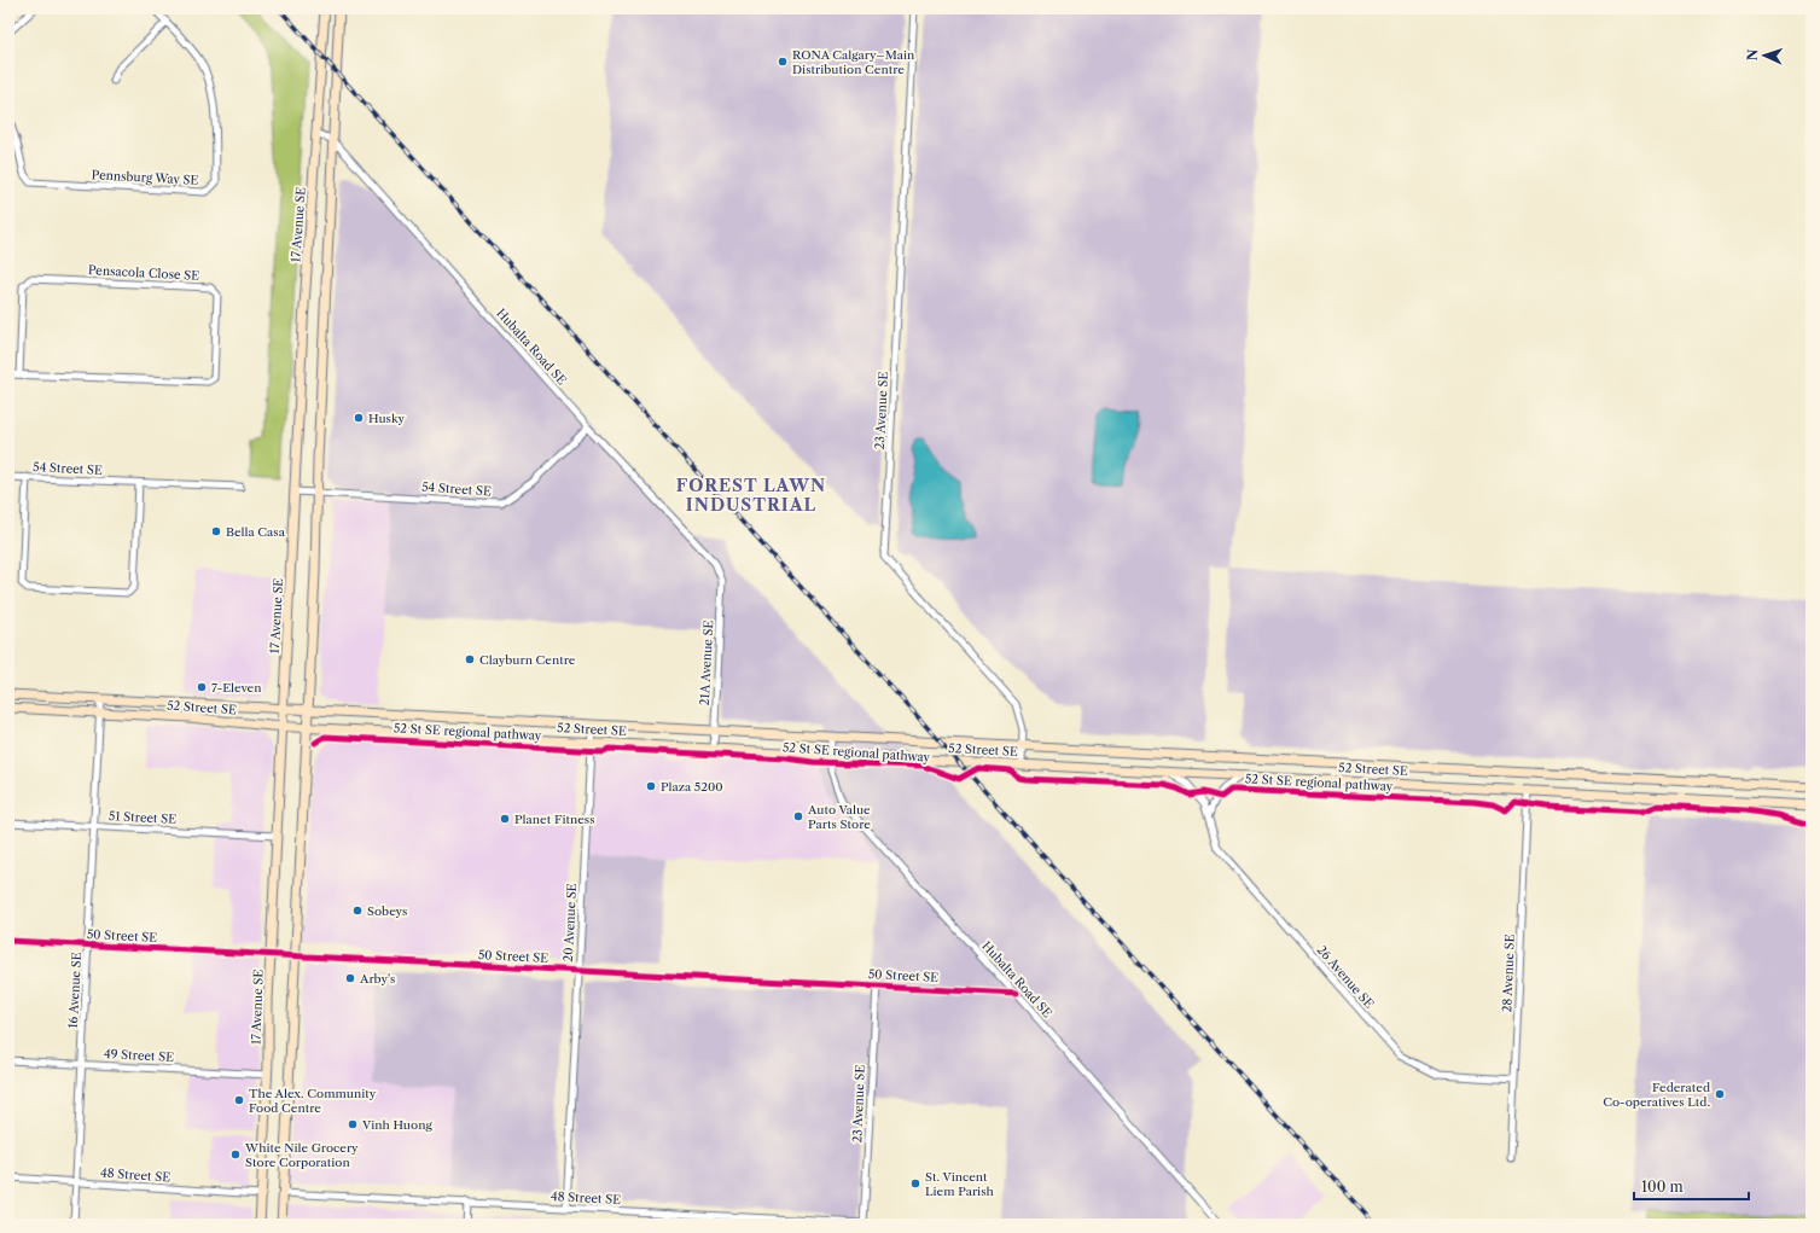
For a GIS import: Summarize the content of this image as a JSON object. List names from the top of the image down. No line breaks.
{"streets":{"main road":["17 Avenue SE","52 Street SE"],"street":["Pennsburg Way SE","Pensacola Close SE","Hubalta Road SE","23 Avenue SE","54 Street SE","21A Avenue SE","51 Street SE","20 Avenue SE","50 Street SE","28 Avenue SE","26 Avenue SE","16 Avenue SE","49 Street SE","48 Street SE"],"cycle path":["52 St SE regional pathway"]},"crossings":[["17 Avenue SE","Hubalta Road SE"],["17 Avenue SE","54 Street SE"],["17 Avenue SE","52 Street SE"],["17 Avenue SE","51 Street SE"],["17 Avenue SE","50 Street SE"],["17 Avenue SE","49 Street SE"],["17 Avenue SE","48 Street SE"],["Hubalta Road SE","54 Street SE"],["Hubalta Road SE","21A Avenue SE"],["Hubalta Road SE","52 Street SE"],["Hubalta Road SE","50 Street SE"],["23 Avenue SE","52 Street SE"],["23 Avenue SE","50 Street SE"],["23 Avenue SE","48 Street SE"],["21A Avenue SE","52 Street SE"],["52 Street SE","20 Avenue SE"],["52 Street SE","28 Avenue SE"],["52 Street SE","26 Avenue SE"],["52 Street SE","16 Avenue SE"],["51 Street SE","16 Avenue SE"],["20 Avenue SE","50 Street SE"],["20 Avenue SE","48 Street SE"],["50 Street SE","16 Avenue SE"],["28 Avenue SE","26 Avenue SE"],["16 Avenue SE","49 Street SE"],["16 Avenue SE","48 Street SE"]],"districts":["FOREST LAWN INDUSTRIAL"],"places":["RONA Calgary–Main Distribution Centre","Husky","Bella Casa","Clayburn Centre","7-Eleven","Plaza 5200","Auto Value Parts Store","Planet Fitness","Sobeys","Arby's","Federated Co-operatives Ltd.","The Alex. Community Food Centre","Vinh Huong","White Nile Grocery Store Corporation","St. Vincent Liem Parish"],"scale_bar":"100 m","north":"left"}
